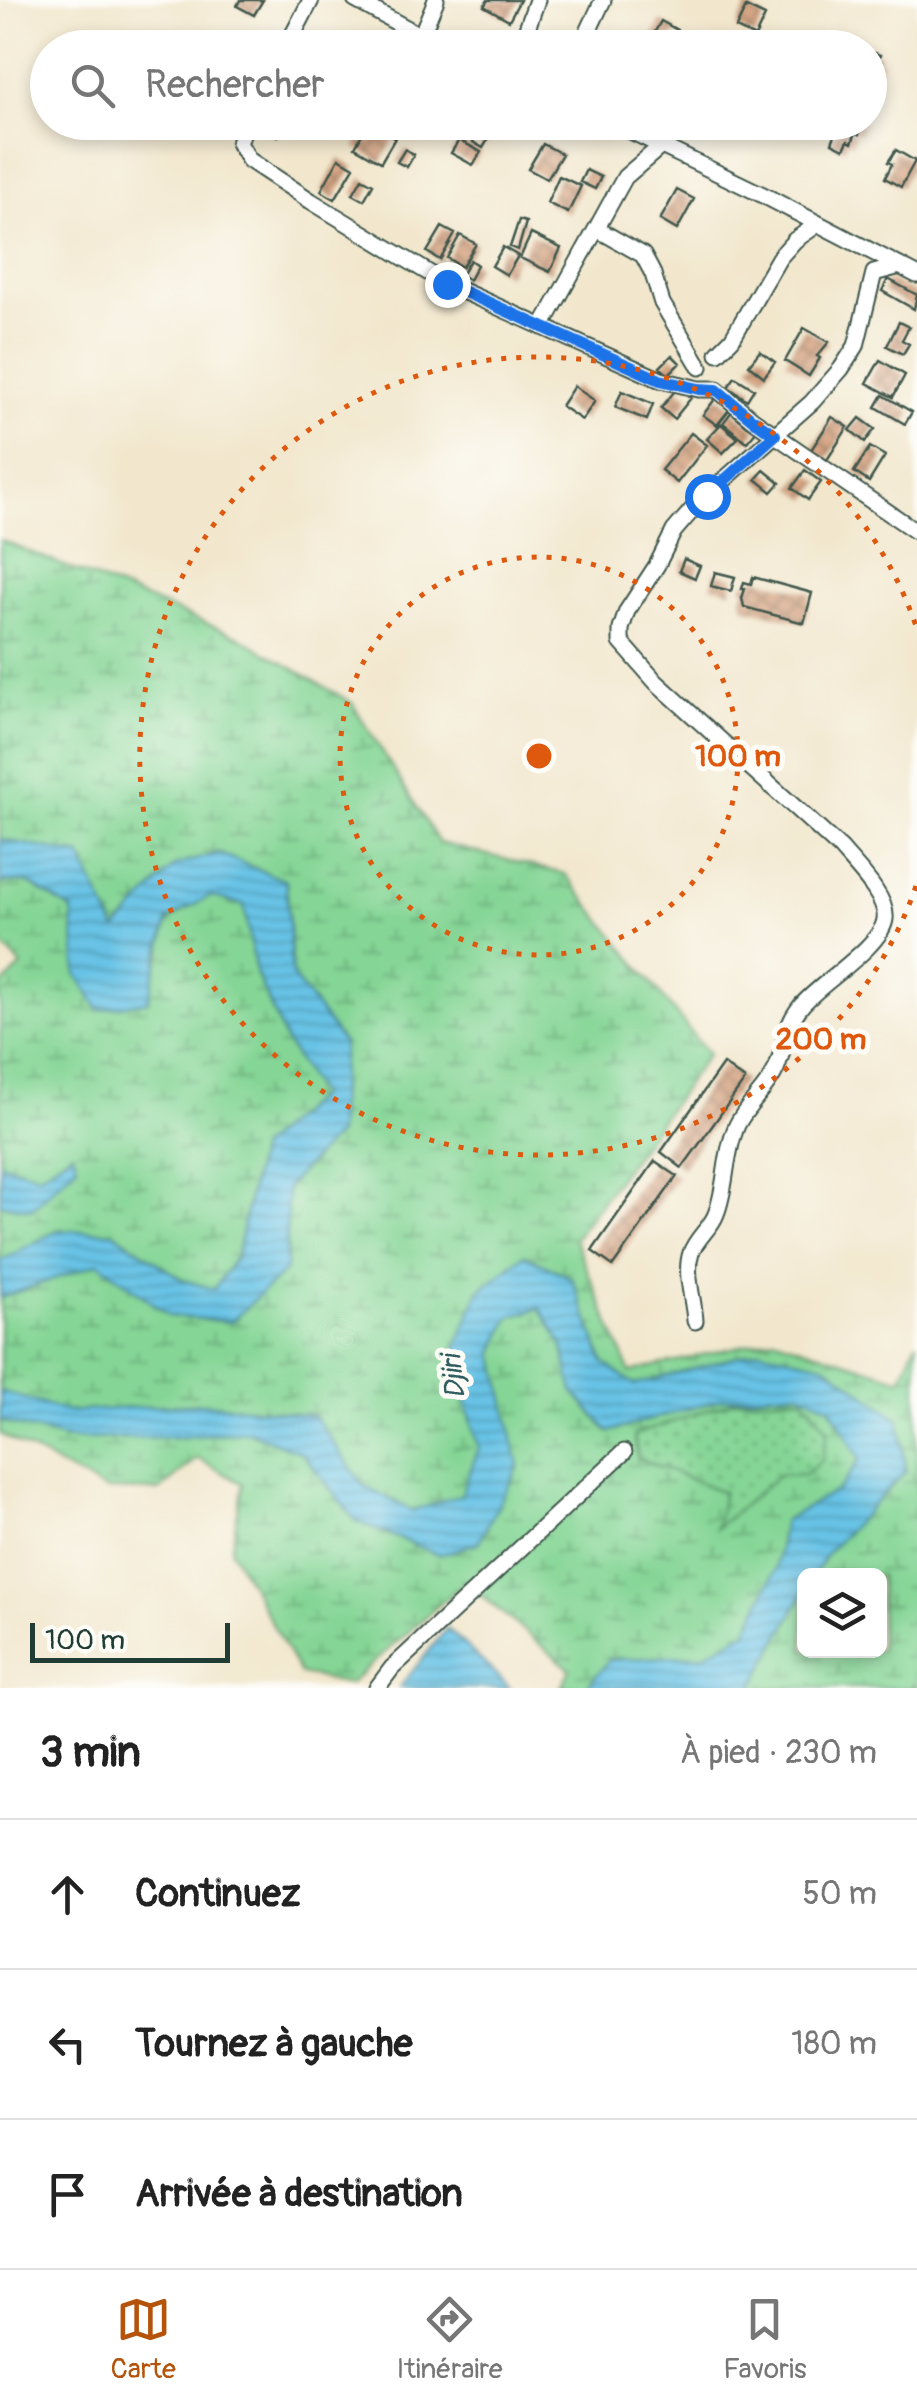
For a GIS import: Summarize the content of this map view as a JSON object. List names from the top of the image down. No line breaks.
{"water":["Djiri"],"scale_bar":"100 m","page":{"search":"Rechercher","scale":"100 m","heading":["3 min","À pied · 230 m"],"list":[["Continuez","50 m"],["Tournez à gauche","180 m"],"Arrivée à destination"],"nav":["Carte","Itinéraire","Favoris"]},"rings":["100 m","200 m"]}
